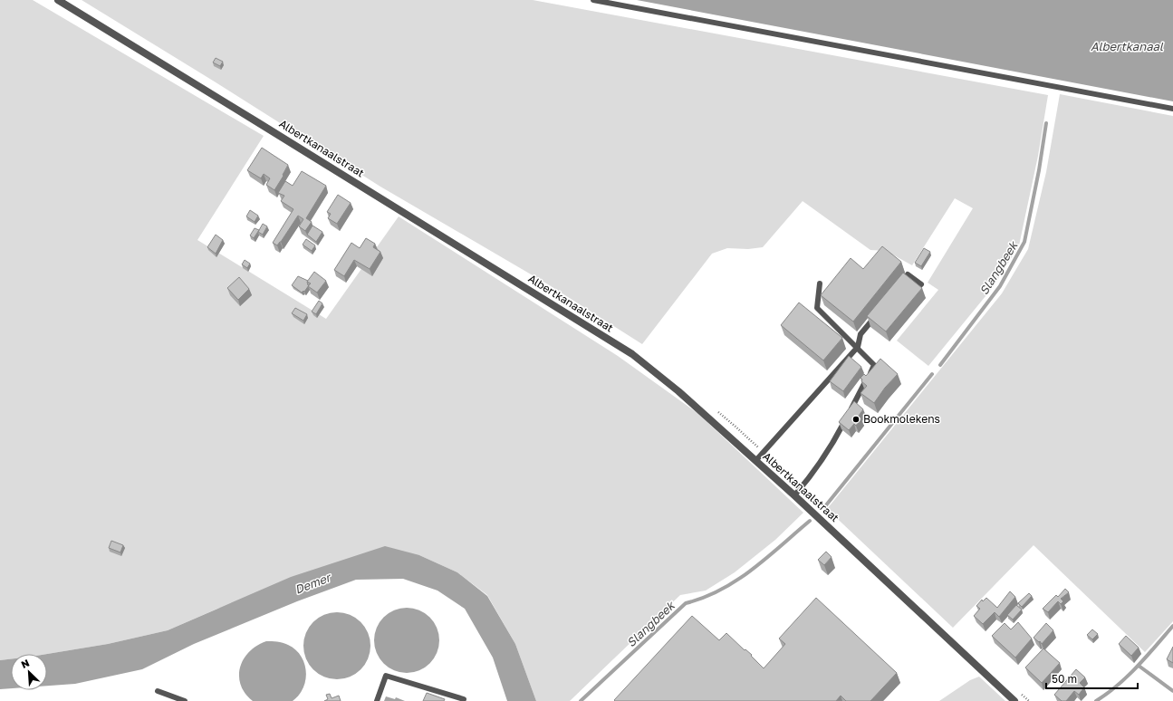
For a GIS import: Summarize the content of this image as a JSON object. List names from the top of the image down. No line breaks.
{"streets":{"street":["Albertkanaalstraat"]},"water":["Albertkanaal","Slangbeek","Demer"],"places":["Bookmolekens"],"scale_bar":"50 m","north":"top left"}
